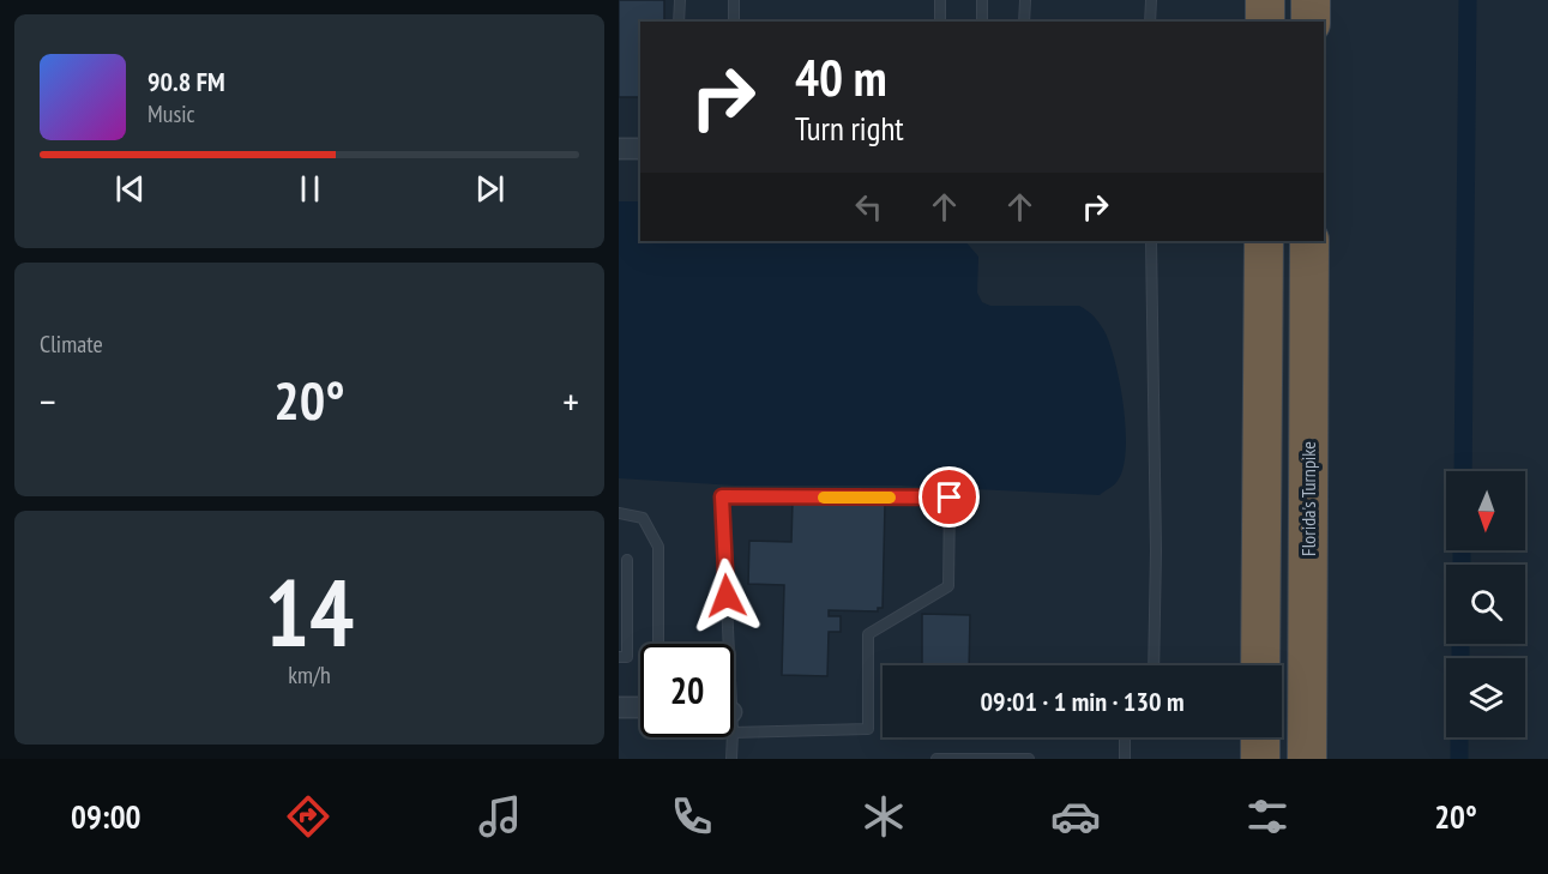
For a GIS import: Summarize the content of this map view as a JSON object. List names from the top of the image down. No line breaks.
{"streets":{"highway":["Florida's Turnpike"]},"north":"bottom","page":{"turn":["40 m","Turn right"],"song":["90.8 FM","Music"],"tile":["Climate",["14","km/h"]],"heat":["−","20°","+"],"limit":"20","trip":"09:01 · 1 min · 130 m","tabs":["09:00","20°"]}}
